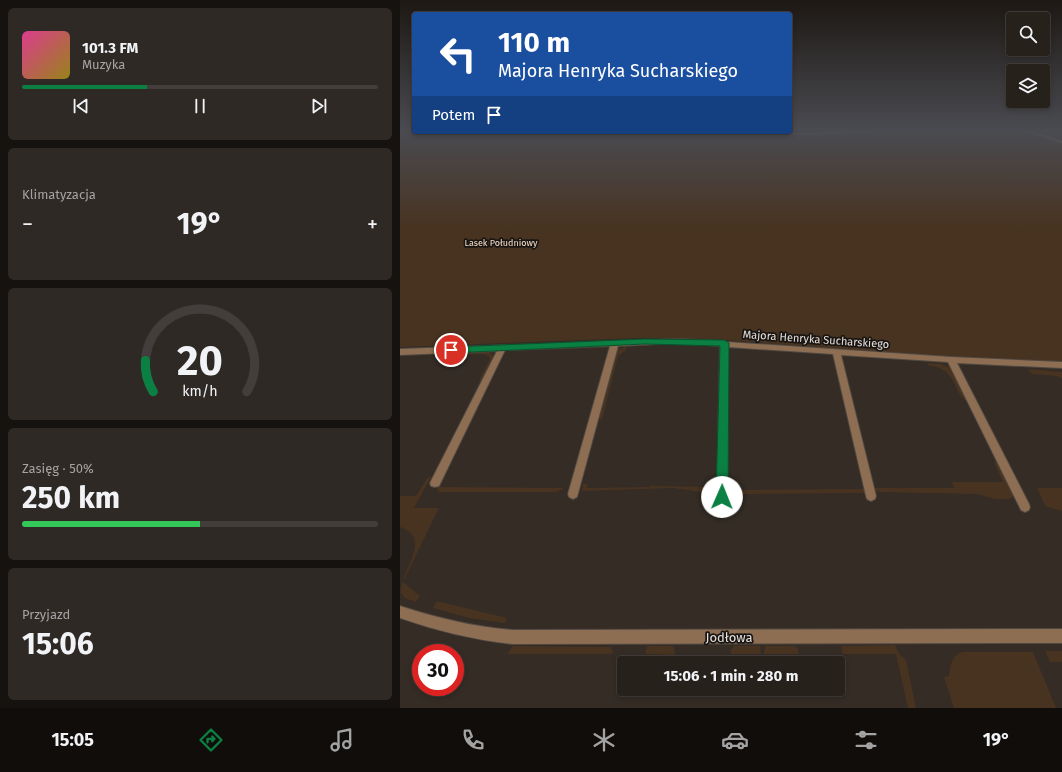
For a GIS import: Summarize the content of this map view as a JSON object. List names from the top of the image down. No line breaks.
{"streets":{"street":["Majora Henryka Sucharskiego","Jodłowa"]},"parks":["Lasek Południowy"],"page":{"turn":["110 m","Majora Henryka Sucharskiego"],"song":["101.3 FM","Muzyka"],"then":"Potem","tile":["Klimatyzacja",["Zasięg · 50%","250 km"],["Przyjazd","15:06"]],"heat":["−","19°","+"],"limit":"30","trip":"15:06 · 1 min · 280 m","tabs":["15:05","19°"],"gauge":["20","km/h"]}}
